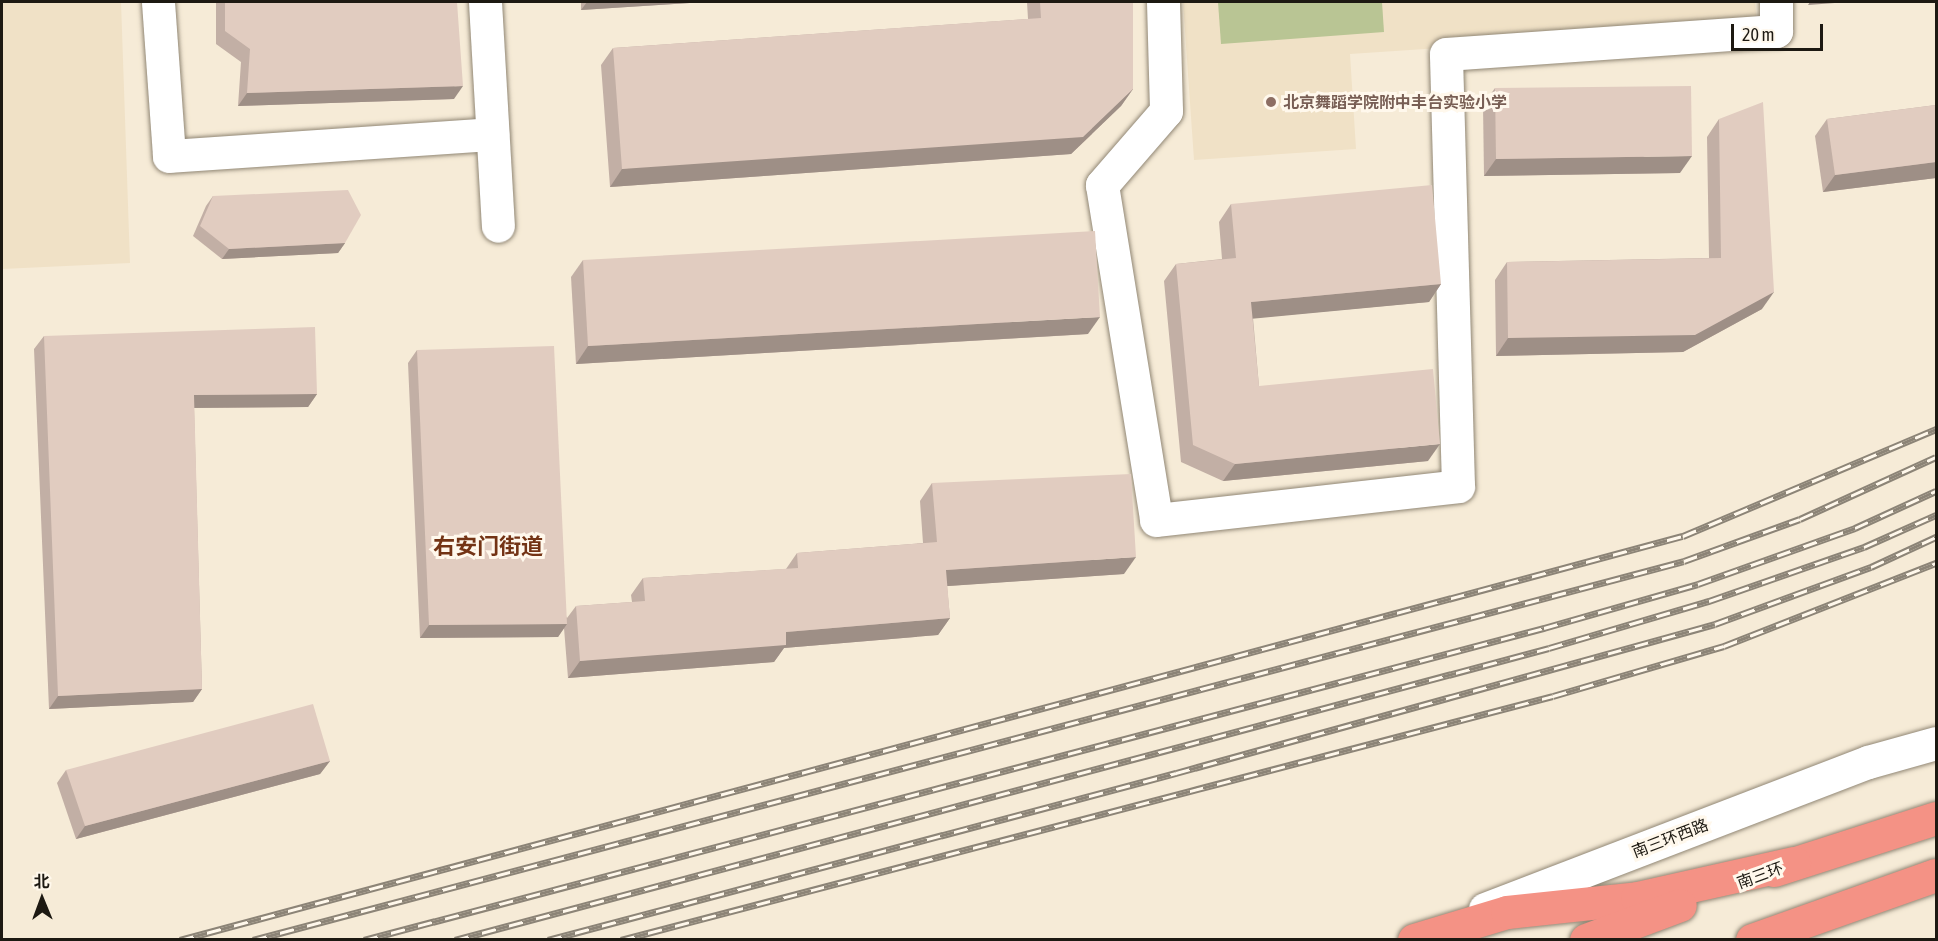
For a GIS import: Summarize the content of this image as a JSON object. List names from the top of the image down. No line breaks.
{"streets":{"highway":["南三环"],"street":["南三环西路"]},"districts":["右安门街道"],"places":["北京舞蹈学院附中丰台实验小学"],"scale_bar":"20 m","north":"top"}
